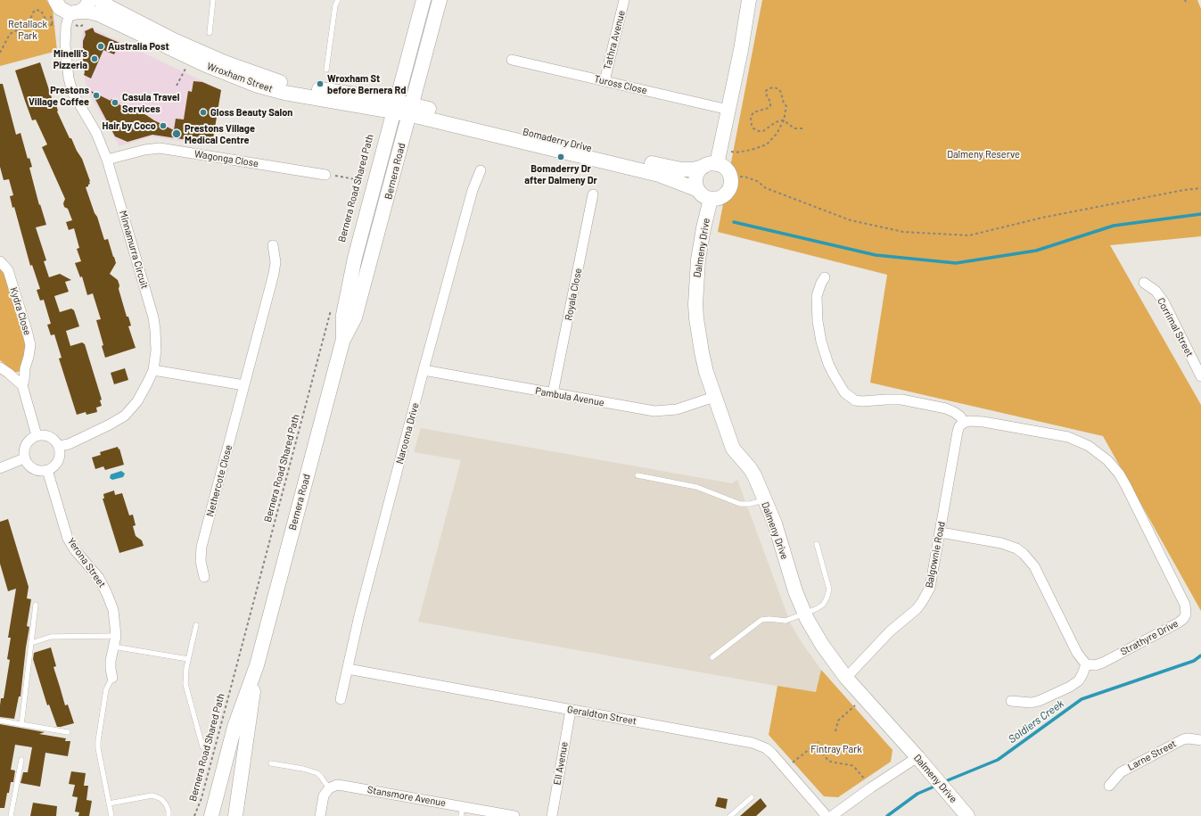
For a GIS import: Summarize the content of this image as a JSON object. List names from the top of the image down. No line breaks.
{"streets":{"street":["Tathra Avenue","Wroxham Street","Tuross Close","Bomaderry Drive","Wagonga Close","Bernera Road","Dalmeny Drive","Minnamurra Circuit","Royala Close","Kydra Close","Corrimal Street","Pambula Avenue","Narooma Drive","Nethercote Close","Balgownie Road","Yerona Street","Strathyre Drive","Geraldton Street","Larne Street","Ell Avenue","Stansmore Avenue"],"path":["Bernera Road Shared Path"]},"crossings":[["Tathra Avenue","Tuross Close"],["Wroxham Street","Bomaderry Drive"],["Wroxham Street","Bernera Road"],["Wroxham Street","Minnamurra Circuit"],["Bomaderry Drive","Bernera Road"],["Bomaderry Drive","Dalmeny Drive"],["Wagonga Close","Minnamurra Circuit"],["Dalmeny Drive","Pambula Avenue"],["Dalmeny Drive","Balgownie Road"],["Minnamurra Circuit","Kydra Close"],["Minnamurra Circuit","Yerona Street"],["Royala Close","Pambula Avenue"],["Kydra Close","Yerona Street"],["Pambula Avenue","Narooma Drive"],["Narooma Drive","Geraldton Street"],["Balgownie Road","Strathyre Drive"],["Geraldton Street","Ell Avenue"]],"water":["Soldiers Creek"],"parks":["Retallack Park","Dalmeny Reserve","Fintray Park"],"places":["Australia Post","Minelli's Pizzeria","Wroxham St before Bernera Rd","Prestons Village Coffee","Casula Travel Services","Gloss Beauty Salon","Hair by Coco","Prestons Village Medical Centre","Bomaderry Dr after Dalmeny Dr"]}
